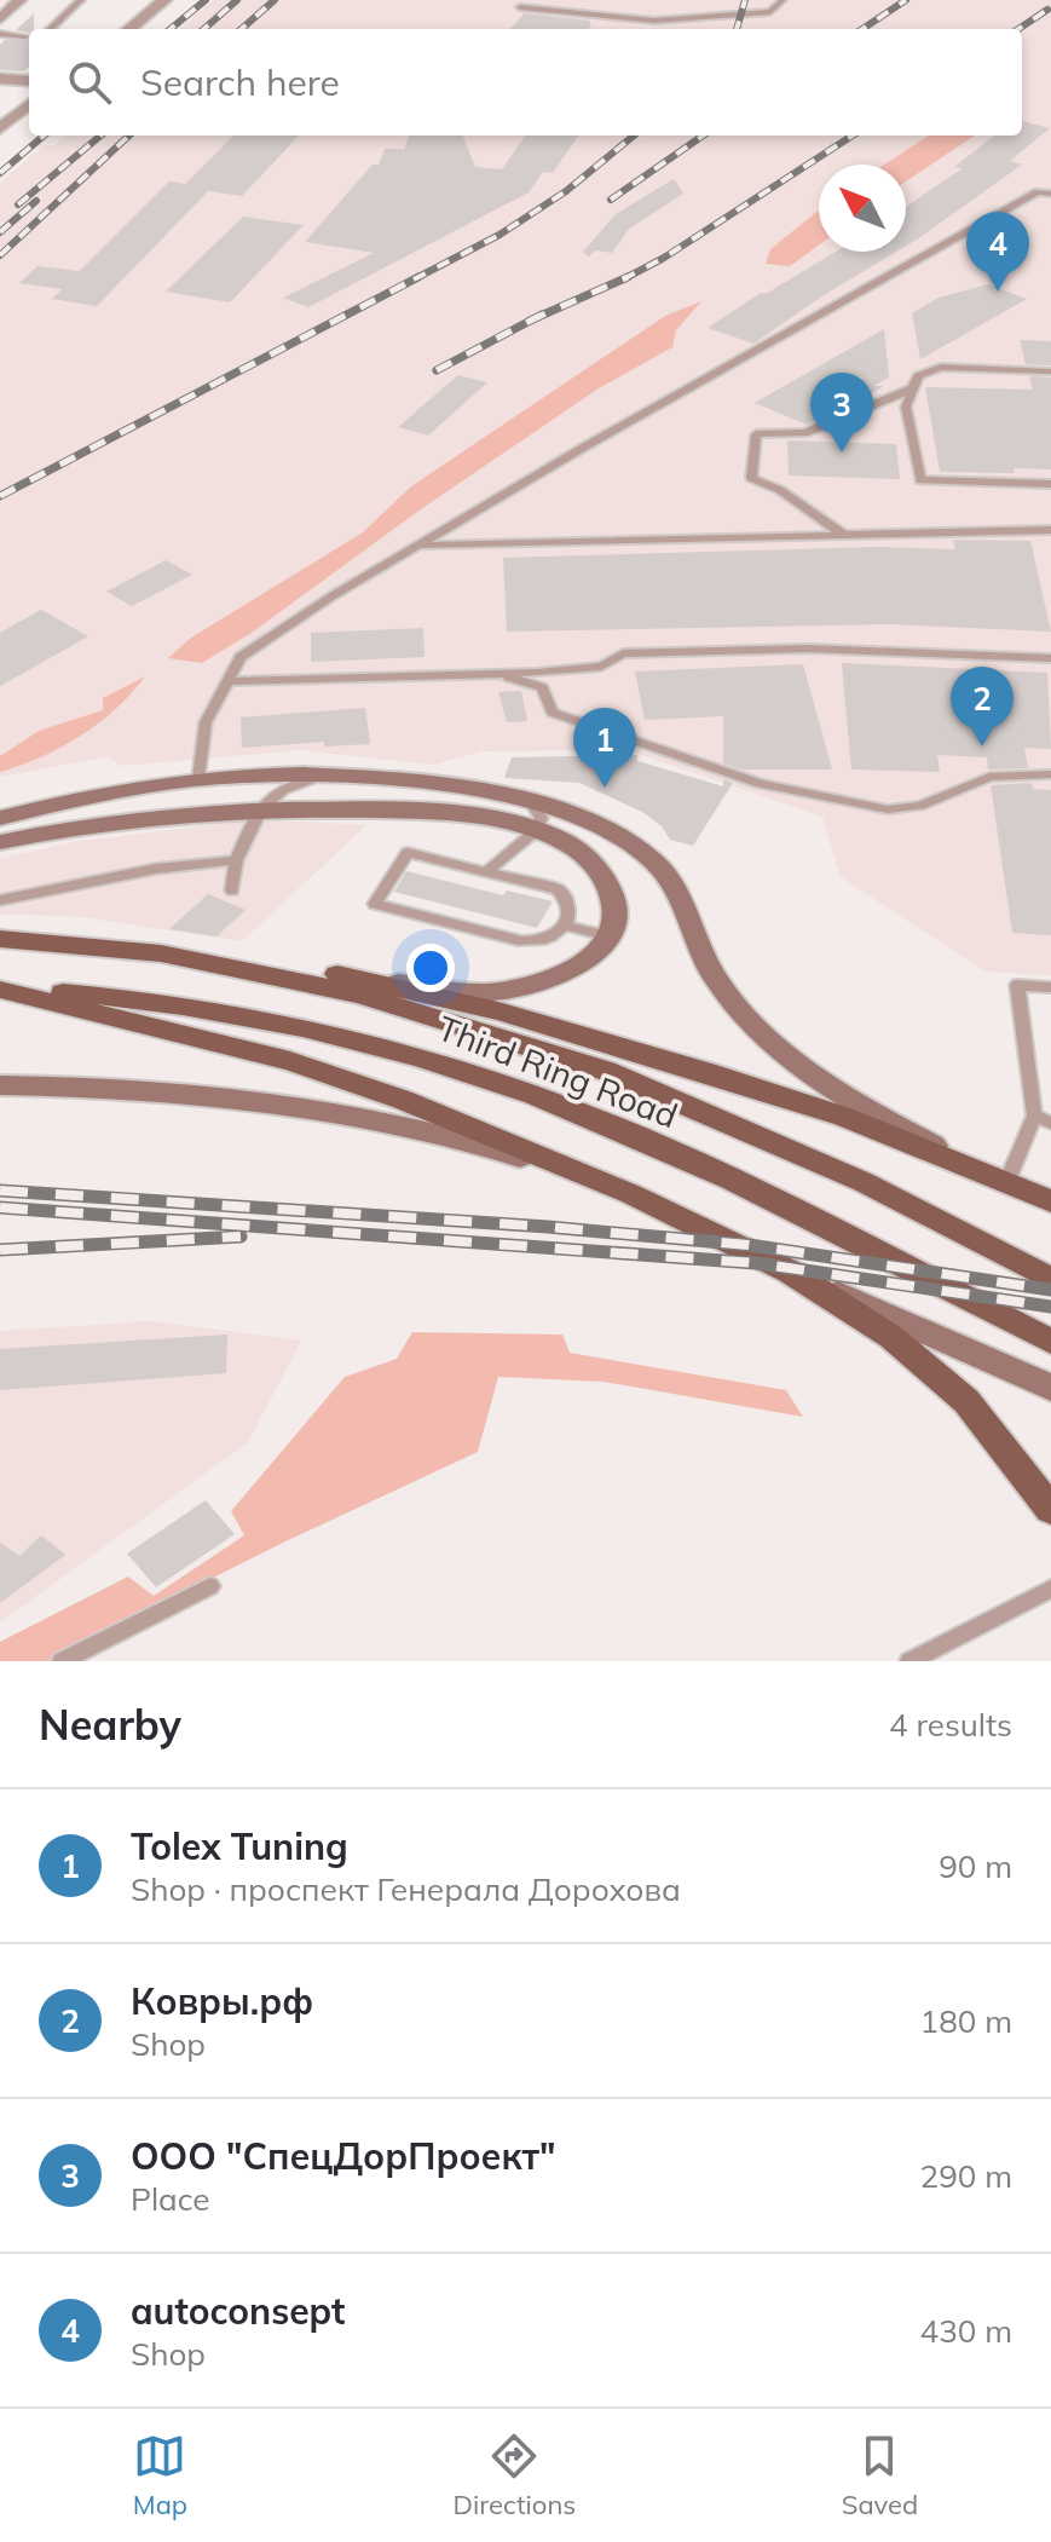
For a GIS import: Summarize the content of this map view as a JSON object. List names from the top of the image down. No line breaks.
{"streets":{"main road":["Third Ring Road"]},"north":"top left","page":{"search":"Search here","pins":["4","3","2","1"],"heading":["Nearby","4 results"],"list":[{"mark":"1","name":"Tolex Tuning","note":"Shop · проспект Генерала Дорохова","value":"90 m"},{"mark":"2","name":"Ковры.рф","note":"Shop","value":"180 m"},{"mark":"3","name":"ООО \"СпецДорПроект\"","note":"Place","value":"290 m"},{"mark":"4","name":"autoconsept","note":"Shop","value":"430 m"}],"nav":["Map","Directions","Saved"]}}
